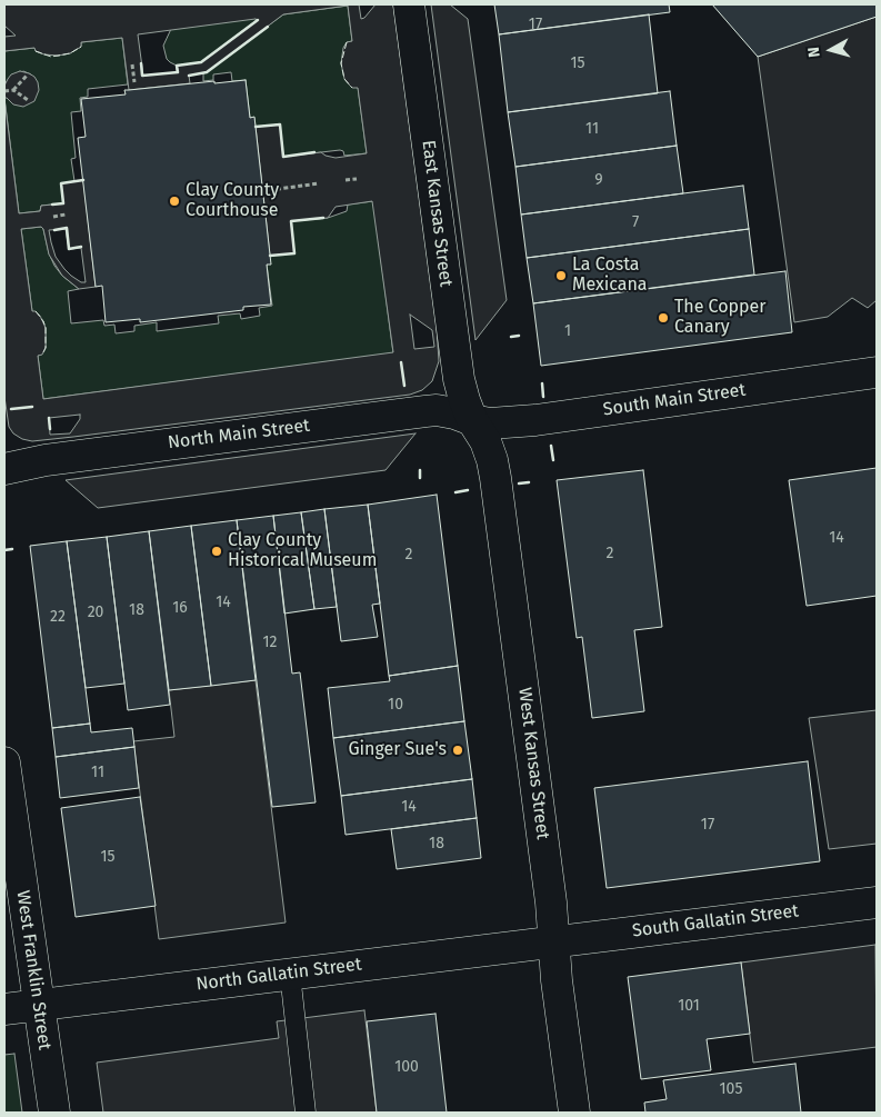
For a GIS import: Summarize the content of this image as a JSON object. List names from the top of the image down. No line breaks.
{"streets":{"street":["East Kansas Street","South Main Street","North Main Street","West Kansas Street","South Gallatin Street","West Franklin Street","North Gallatin Street"]},"crossings":[["East Kansas Street","South Main Street"],["East Kansas Street","North Main Street"],["East Kansas Street","West Kansas Street"],["South Main Street","North Main Street"],["South Main Street","West Kansas Street"],["North Main Street","West Kansas Street"],["West Kansas Street","South Gallatin Street"],["West Kansas Street","North Gallatin Street"],["South Gallatin Street","North Gallatin Street"],["West Franklin Street","North Gallatin Street"]],"places":["Clay County Courthouse","La Costa Mexicana","The Copper Canary","Clay County Historical Museum","Ginger Sue's"],"house_numbers":["17","15","11","9","7","1","14","2","2","14","16","18","20","22","12","10","11","14","17","18","15","101","100","105"],"north":"left"}
